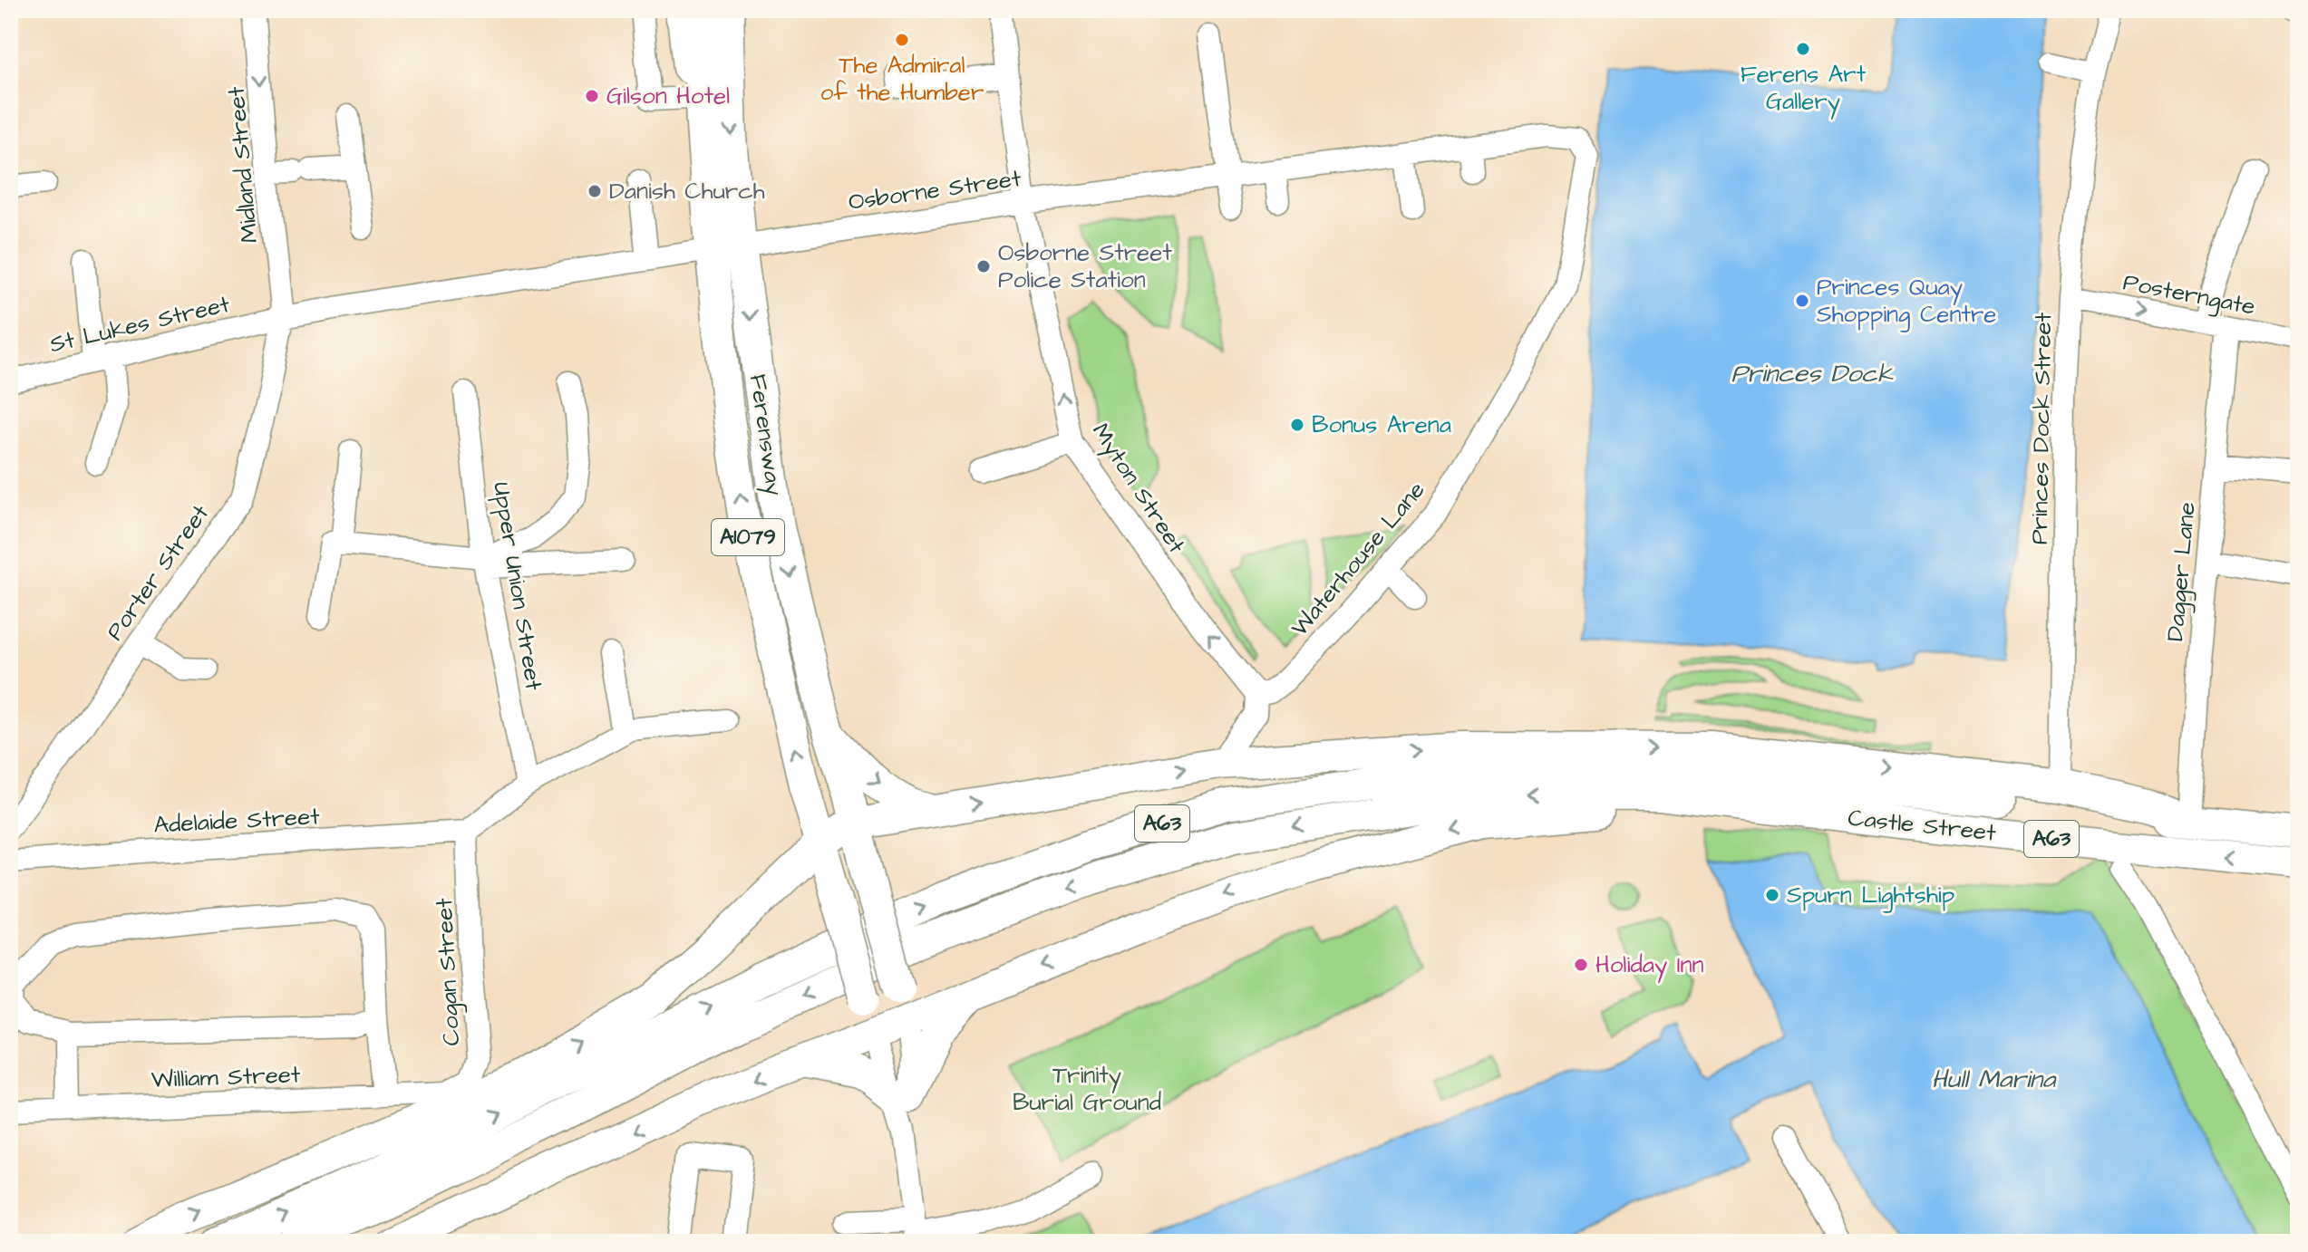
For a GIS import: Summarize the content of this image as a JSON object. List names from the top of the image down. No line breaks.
{"streets":{"highway":["Ferensway","A1079","A63","Castle Street"],"street":["Midland Street","Osborne Street","Posterngate","St Lukes Street","Princes Dock Street","Myton Street","Waterhouse Lane","Dagger Lane","Porter Street","Upper Union Street","Adelaide Street","Cogan Street","William Street"]},"crossings":[["Midland Street","Osborne Street"],["Midland Street","St Lukes Street"],["Midland Street","Porter Street"],["Osborne Street","St Lukes Street"],["Osborne Street","Ferensway"],["Osborne Street","Myton Street"],["Osborne Street","Waterhouse Lane"],["Osborne Street","Porter Street"],["Posterngate","Princes Dock Street"],["Posterngate","Dagger Lane"],["St Lukes Street","Porter Street"],["Princes Dock Street","A63"],["Myton Street","Waterhouse Lane"],["Dagger Lane","A63"],["Adelaide Street","Cogan Street"],["A63","Castle Street"],["Cogan Street","William Street"]],"one_way":["Posterngate","Myton Street"],"water":["Princes Dock","Hull Marina"],"parks":["Trinity Burial Ground"],"places":["The Admiral of the Humber","Ferens Art Gallery","Gilson Hotel","Danish Church","Osborne Street Police Station","Princes Quay Shopping Centre","Bonus Arena","Spurn Lightship","Holiday Inn"]}
